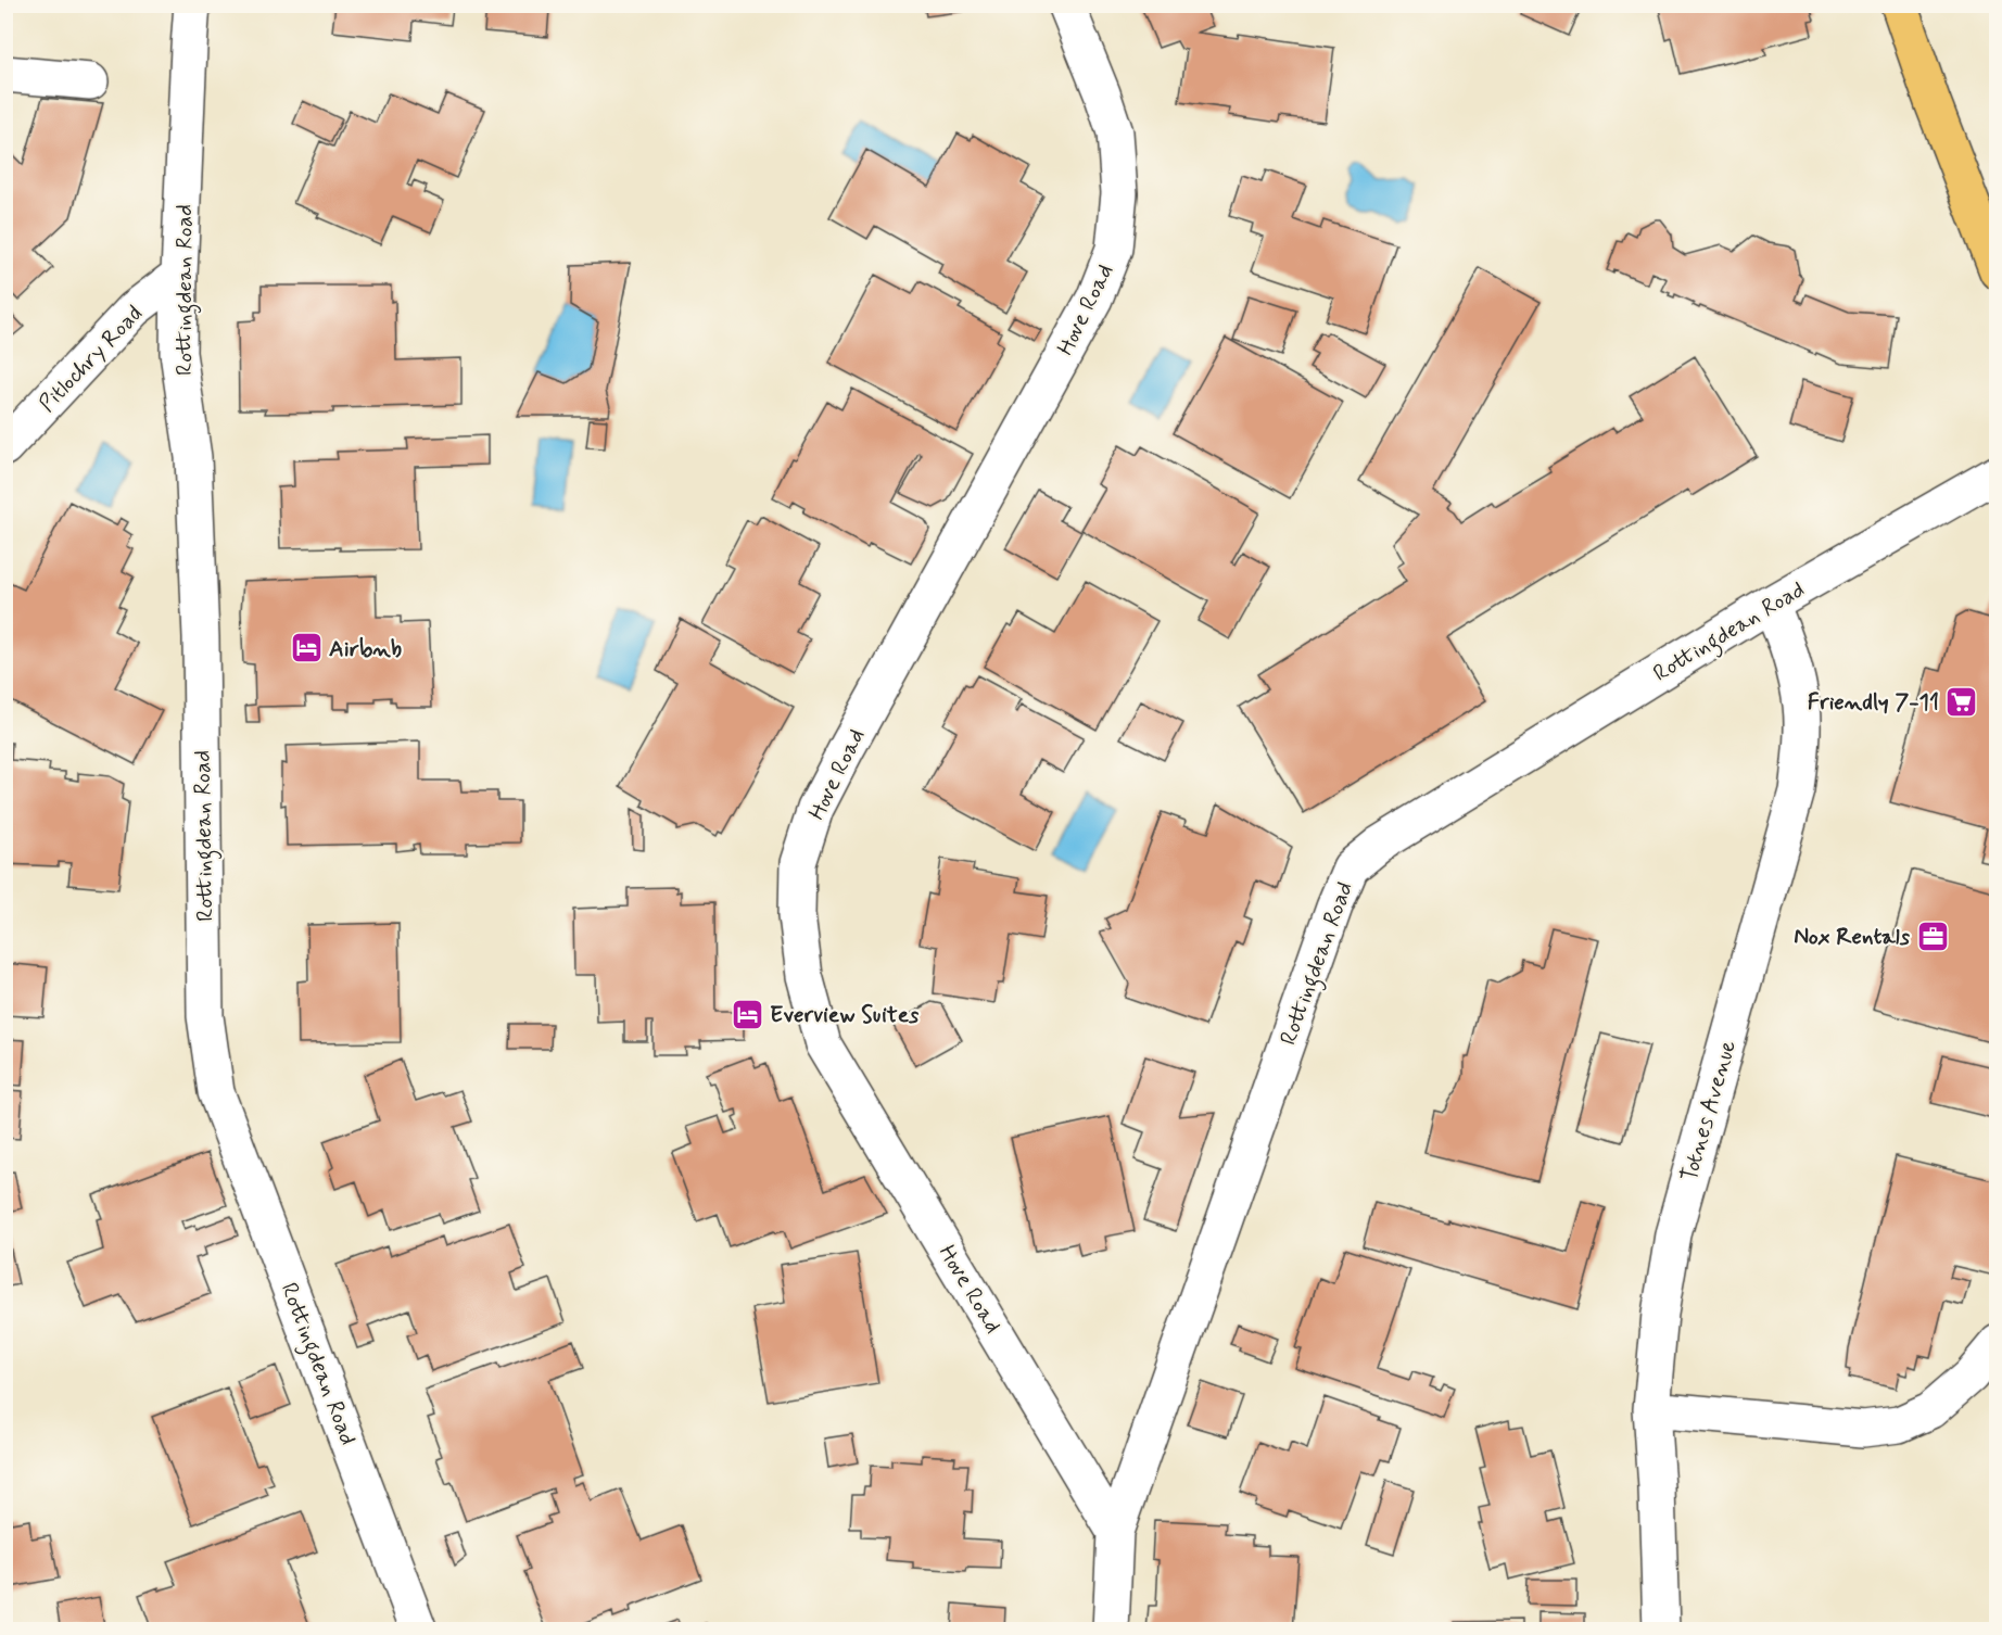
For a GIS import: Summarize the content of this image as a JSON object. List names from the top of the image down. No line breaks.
{"streets":{"street":["Rottingdean Road","Hove Road","Pitlochry Road","Totnes Avenue"]},"crossings":[["Rottingdean Road","Hove Road"],["Rottingdean Road","Pitlochry Road"],["Rottingdean Road","Totnes Avenue"]],"places":{"hotel":["Airbnb","Everview Suites"],"supermarket":["Friendly 7-11"],"office":["Nox Rentals"]}}
